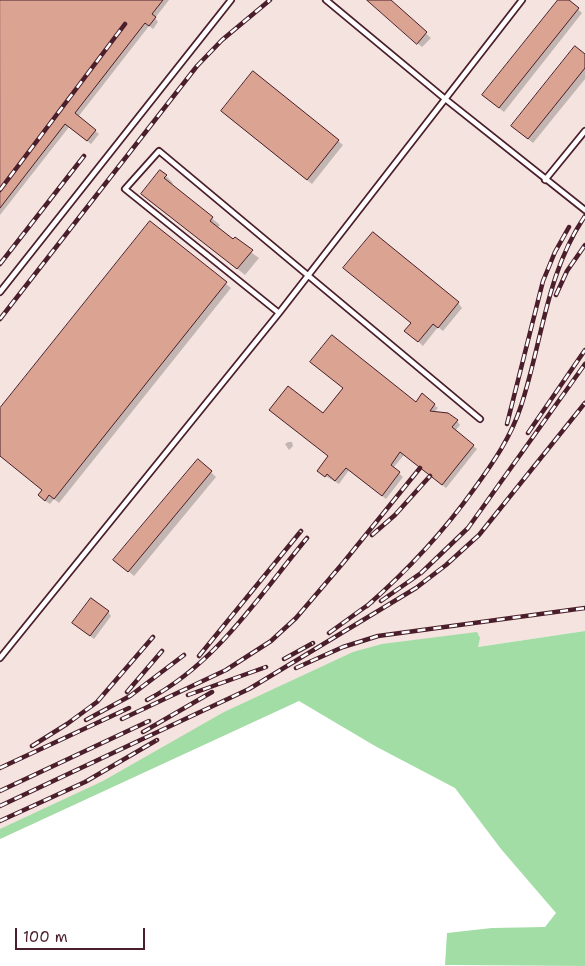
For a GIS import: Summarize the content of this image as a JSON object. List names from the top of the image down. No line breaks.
{"scale_bar":"100 m"}
